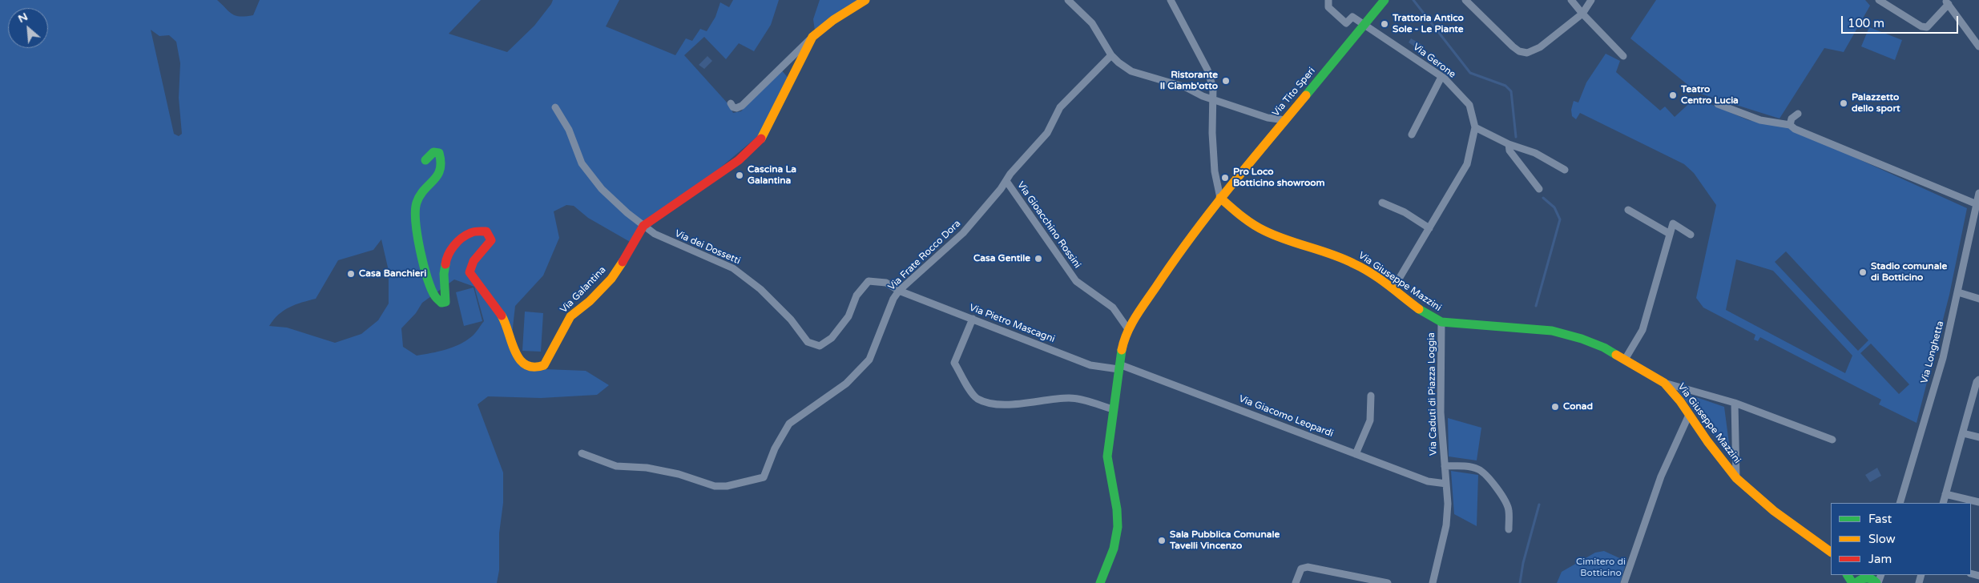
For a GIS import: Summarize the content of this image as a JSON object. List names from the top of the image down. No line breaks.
{"streets":{"street":["Via Gerone","Via Tito Speri","Via Gioacchino Rossini","Via dei Dossetti","Via Frate Rocco Dora","Via Giuseppe Mazzini","Via Galantina","Via Pietro Mascagni","Via Longhetta","Via Caduti di Piazza Loggia","Via Giacomo Leopardi"]},"crossings":[["Via Gerone","Via Tito Speri"],["Via Gerone","Via Giuseppe Mazzini"],["Via Tito Speri","Via Gioacchino Rossini"],["Via Tito Speri","Via Giuseppe Mazzini"],["Via Tito Speri","Via Pietro Mascagni"],["Via Tito Speri","Via Giacomo Leopardi"],["Via Gioacchino Rossini","Via Frate Rocco Dora"],["Via dei Dossetti","Via Frate Rocco Dora"],["Via dei Dossetti","Via Galantina"],["Via dei Dossetti","Via Pietro Mascagni"],["Via Frate Rocco Dora","Via Pietro Mascagni"],["Via Giuseppe Mazzini","Via Caduti di Piazza Loggia"],["Via Pietro Mascagni","Via Giacomo Leopardi"],["Via Caduti di Piazza Loggia","Via Giacomo Leopardi"]],"parks":["Cimitero di Botticino"],"places":["Trattoria Antico Sole - Le Piante","Ristorante Il Ciamb'otto","Teatro Centro Lucia","Palazzetto dello sport","Cascina La Galantina","Pro Loco Botticino showroom","Casa Gentile","Stadio comunale di Botticino","Casa Banchieri","Conad","Sala Pubblica Comunale Tavelli Vincenzo"],"legend":["Fast","Slow","Jam"],"scale_bar":"100 m","north":"top left"}
